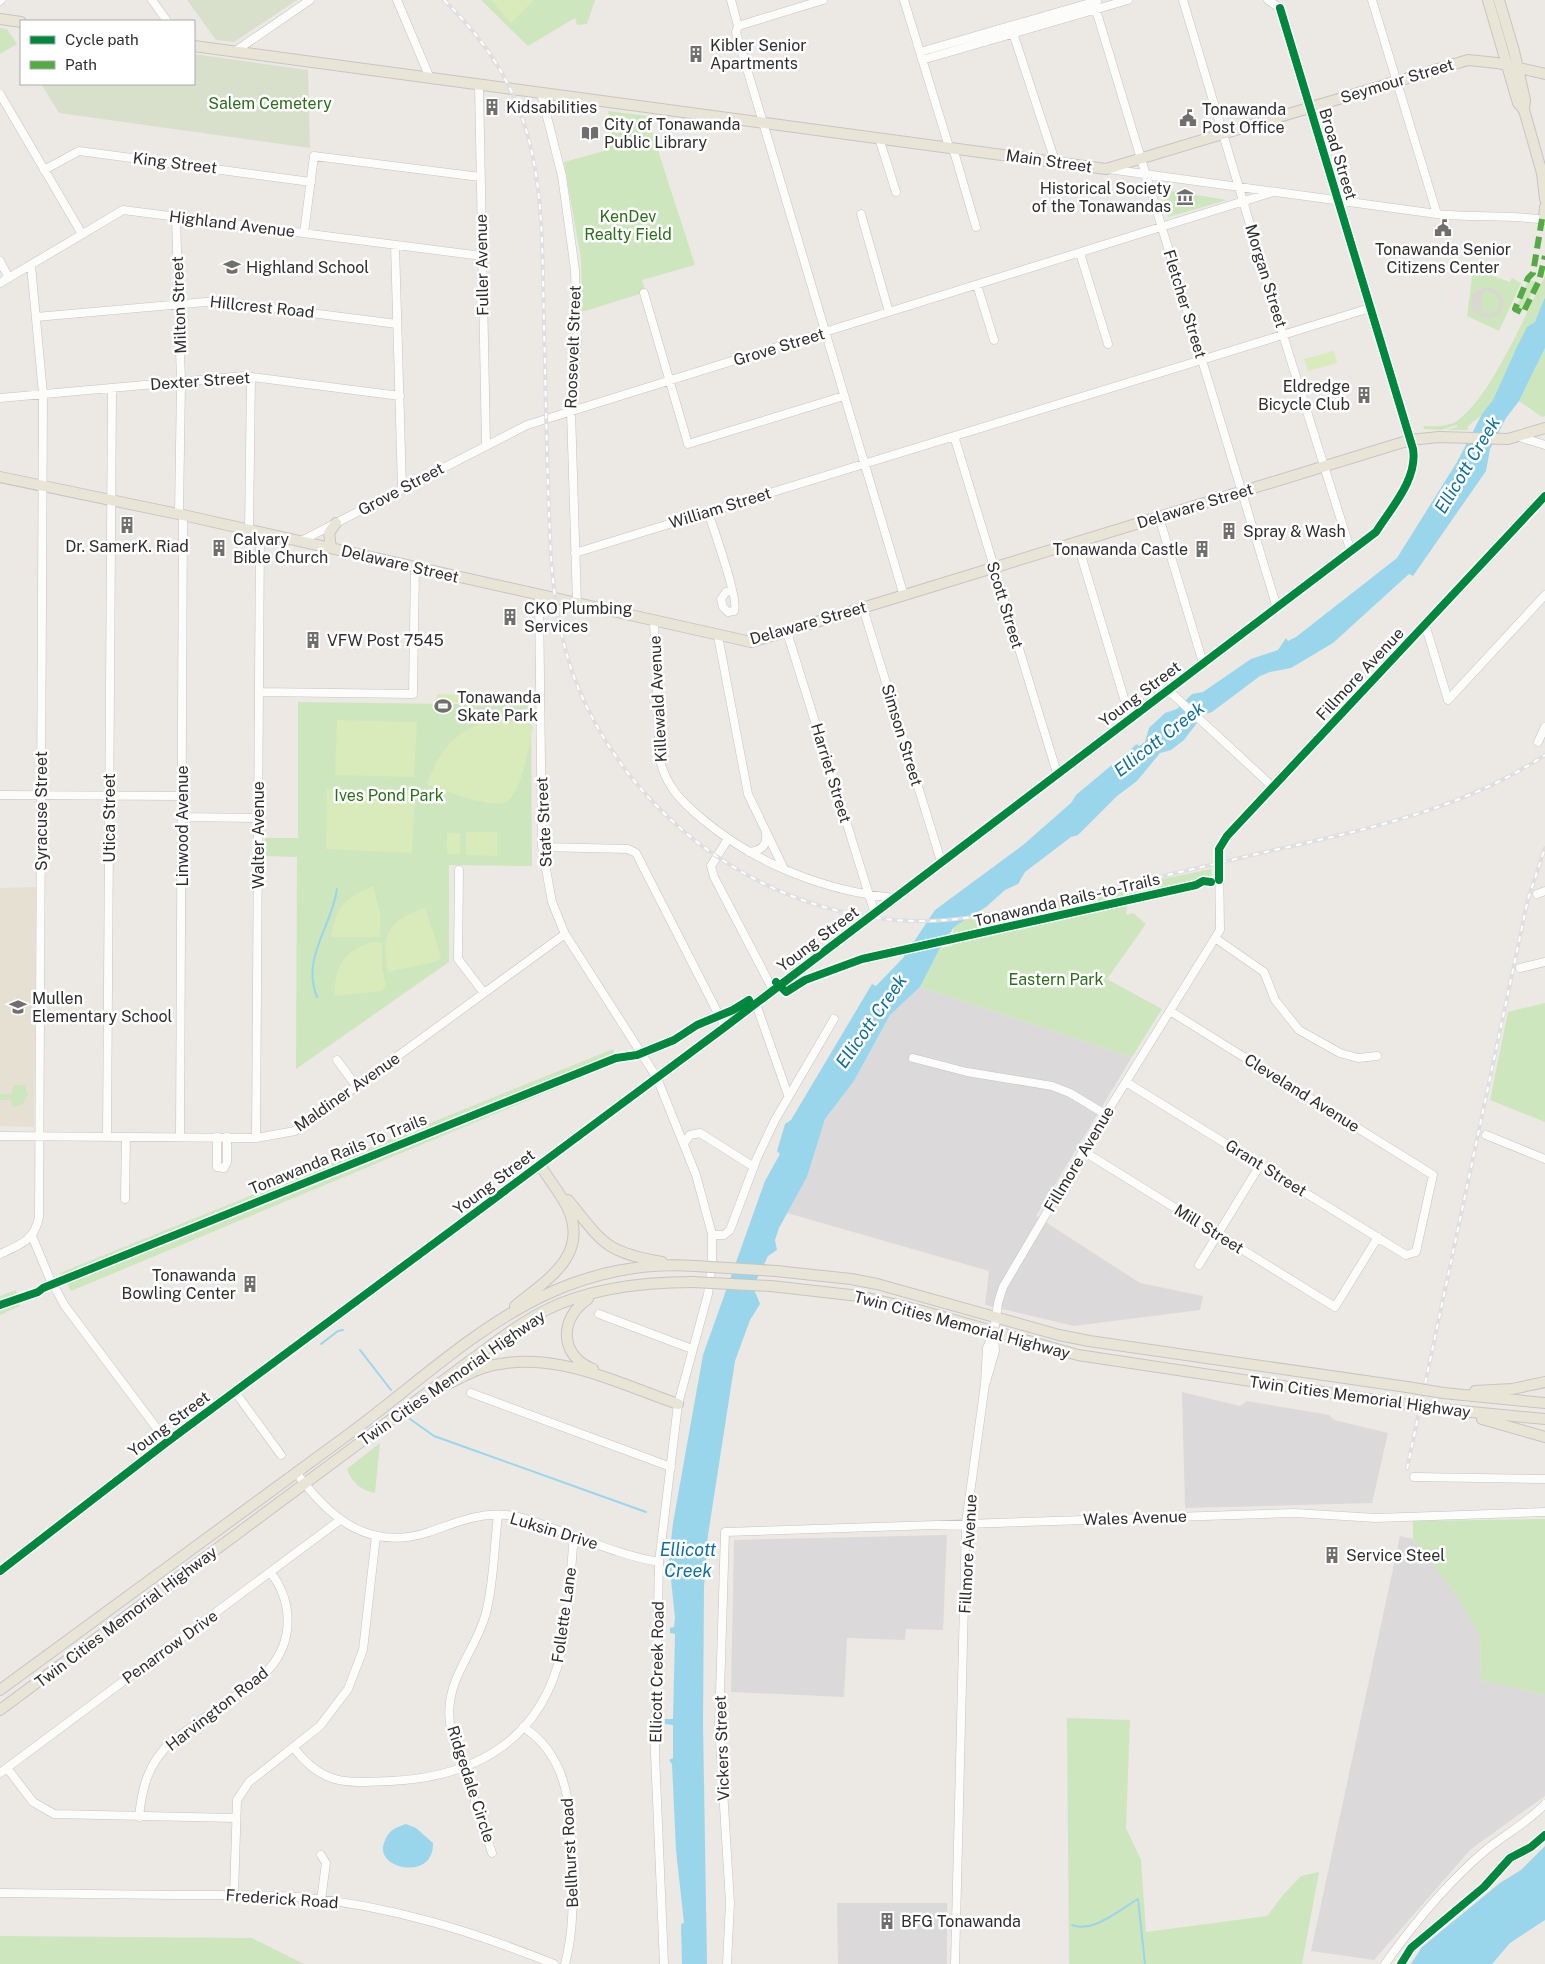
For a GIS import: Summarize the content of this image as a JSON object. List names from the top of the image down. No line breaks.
{"streets":{"main road":["Seymour Street","Main Street","Delaware Street","Twin Cities Memorial Highway"],"street":["Broad Street","King Street","Highland Avenue","Fuller Avenue","Morgan Street","Fletcher Street","Milton Street","Hillcrest Road","Roosevelt Street","Grove Street","Dexter Street","William Street","Scott Street","Fillmore Avenue","Young Street","Killewald Avenue","Simson Street","Harriet Street","Syracuse Street","Utica Street","State Street","Linwood Avenue","Walter Avenue","Maldiner Avenue","Cleveland Avenue","Grant Street","Mill Street","Wales Avenue","Luksin Drive","Follette Lane","Penarrow Drive","Ellicott Creek Road","Harvington Road","Vickers Street","Ridgedale Circle","Bellhurst Road","Frederick Road"],"cycle path":["Tonawanda Rails-to-Trails","Tonawanda Rails To Trails"]},"crossings":[["Seymour Street","Broad Street"],["Seymour Street","Main Street"],["Seymour Street","Morgan Street"],["Seymour Street","Fletcher Street"],["Broad Street","Main Street"],["Broad Street","Delaware Street"],["Broad Street","William Street"],["Broad Street","Young Street"],["Main Street","Fuller Avenue"],["Main Street","Morgan Street"],["Main Street","Fletcher Street"],["Main Street","Roosevelt Street"],["Main Street","Grove Street"],["Highland Avenue","Fuller Avenue"],["Highland Avenue","Milton Street"],["Highland Avenue","Syracuse Street"],["Fuller Avenue","Grove Street"],["Morgan Street","Grove Street"],["Morgan Street","Delaware Street"],["Morgan Street","William Street"],["Morgan Street","Young Street"],["Fletcher Street","Grove Street"],["Fletcher Street","Delaware Street"],["Fletcher Street","William Street"],["Fletcher Street","Young Street"],["Milton Street","Hillcrest Road"],["Milton Street","Dexter Street"],["Milton Street","Delaware Street"],["Milton Street","Linwood Avenue"],["Hillcrest Road","Syracuse Street"],["Roosevelt Street","Grove Street"],["Roosevelt Street","Delaware Street"],["Roosevelt Street","William Street"],["Grove Street","Delaware Street"],["Dexter Street","Syracuse Street"],["Dexter Street","Utica Street"],["Delaware Street","Scott Street"],["Delaware Street","Young Street"],["Delaware Street","Killewald Avenue"],["Delaware Street","Simson Street"],["Delaware Street","Harriet Street"],["Delaware Street","Syracuse Street"],["Delaware Street","Utica Street"],["Delaware Street","State Street"],["Delaware Street","Linwood Avenue"],["Delaware Street","Walter Avenue"],["William Street","Scott Street"],["Scott Street","Young Street"],["Fillmore Avenue","Cleveland Avenue"],["Fillmore Avenue","Grant Street"],["Fillmore Avenue","Mill Street"],["Fillmore Avenue","Twin Cities Memorial Highway"],["Fillmore Avenue","Wales Avenue"],["Young Street","Killewald Avenue"],["Young Street","Simson Street"],["Young Street","Harriet Street"],["Young Street","State Street"],["Young Street","Ellicott Creek Road"],["Killewald Avenue","Harriet Street"],["Syracuse Street","Maldiner Avenue"],["Utica Street","Maldiner Avenue"],["State Street","Maldiner Avenue"],["State Street","Ellicott Creek Road"],["Linwood Avenue","Maldiner Avenue"],["Walter Avenue","Maldiner Avenue"],["Cleveland Avenue","Grant Street"],["Grant Street","Mill Street"],["Twin Cities Memorial Highway","Luksin Drive"],["Wales Avenue","Vickers Street"],["Luksin Drive","Follette Lane"],["Luksin Drive","Penarrow Drive"],["Luksin Drive","Ellicott Creek Road"],["Luksin Drive","Ridgedale Circle"],["Follette Lane","Ridgedale Circle"],["Follette Lane","Bellhurst Road"],["Penarrow Drive","Harvington Road"]],"water":["Ellicott Creek"],"parks":["Salem Cemetery","KenDev Realty Field","Ives Pond Park","Eastern Park"],"places":{"building":["Kibler Senior Apartments","Kidsabilities","Eldredge Bicycle Club","Dr. SamerK. Riad","Spray & Wash","Calvary Bible Church","Tonawanda Castle","CKO Plumbing Services","VFW Post 7545","Tonawanda Bowling Center","Service Steel","BFG Tonawanda"],"public building":["Tonawanda Post Office","Tonawanda Senior Citizens Center"],"library":["City of Tonawanda Public Library"],"museum":["Historical Society of the Tonawandas"],"school or university":["Highland School","Mullen Elementary School"],"sports":["Tonawanda Skate Park"]},"legend":["Cycle path","Path"]}
